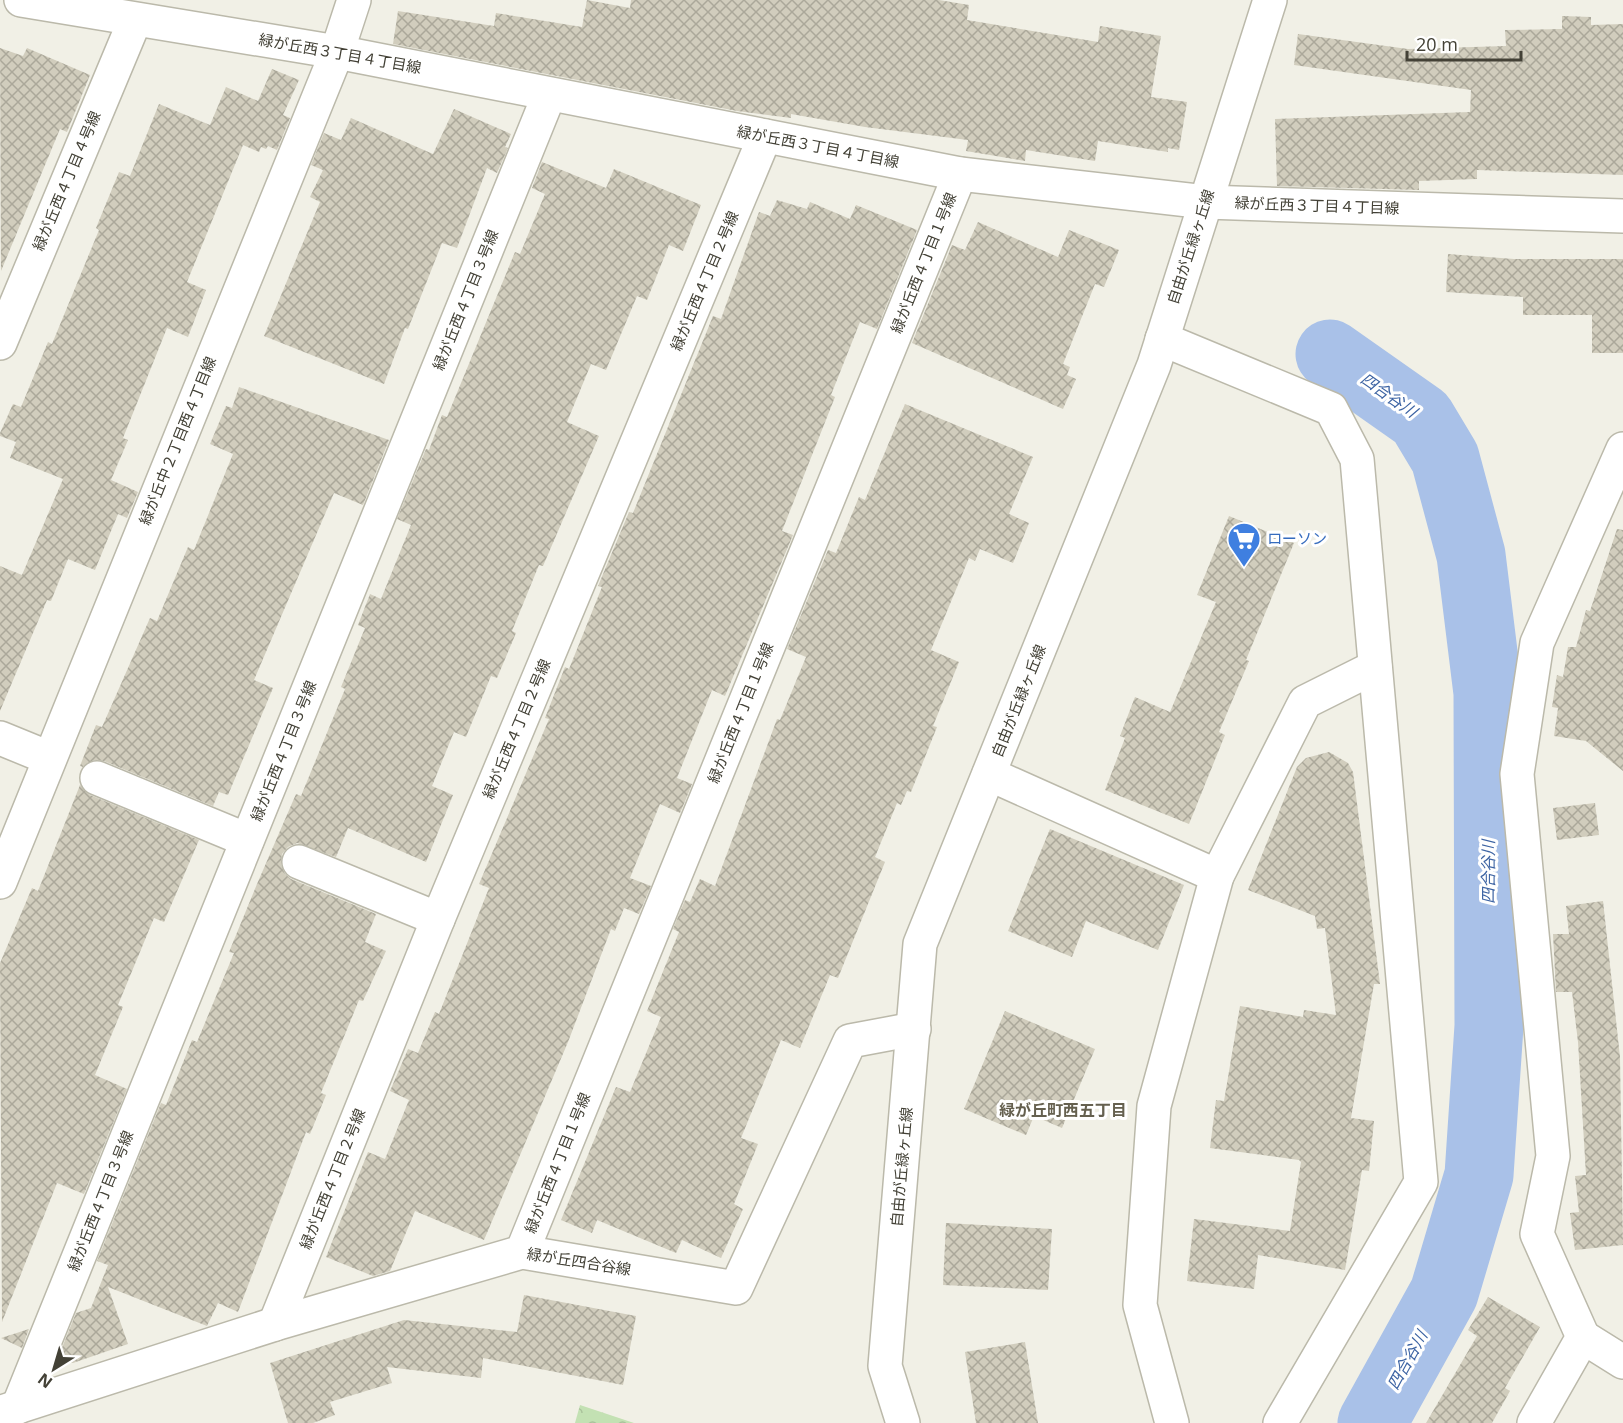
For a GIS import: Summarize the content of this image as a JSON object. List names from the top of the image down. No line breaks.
{"streets":{"street":["緑が丘西３丁目４丁目線","緑が丘西４丁目４号線","自由が丘緑ヶ丘線","緑が丘西４丁目１号線","緑が丘西４丁目２号線","緑が丘西４丁目３号線","緑が丘中２丁目西４丁目線","緑が丘四合谷線"]},"crossings":[["緑が丘西３丁目４丁目線","緑が丘西４丁目４号線"],["緑が丘西３丁目４丁目線","自由が丘緑ヶ丘線"],["緑が丘西３丁目４丁目線","緑が丘西４丁目１号線"],["緑が丘西３丁目４丁目線","緑が丘西４丁目２号線"],["緑が丘西３丁目４丁目線","緑が丘西４丁目３号線"],["緑が丘西３丁目４丁目線","緑が丘中２丁目西４丁目線"],["自由が丘緑ヶ丘線","緑が丘四合谷線"],["緑が丘西４丁目１号線","緑が丘四合谷線"],["緑が丘西４丁目２号線","緑が丘四合谷線"],["緑が丘西４丁目３号線","緑が丘四合谷線"]],"districts":["緑が丘町西五丁目"],"water":["四合谷川"],"places":{"supermarket":["ローソン"]},"scale_bar":"20 m","north":"bottom left"}
